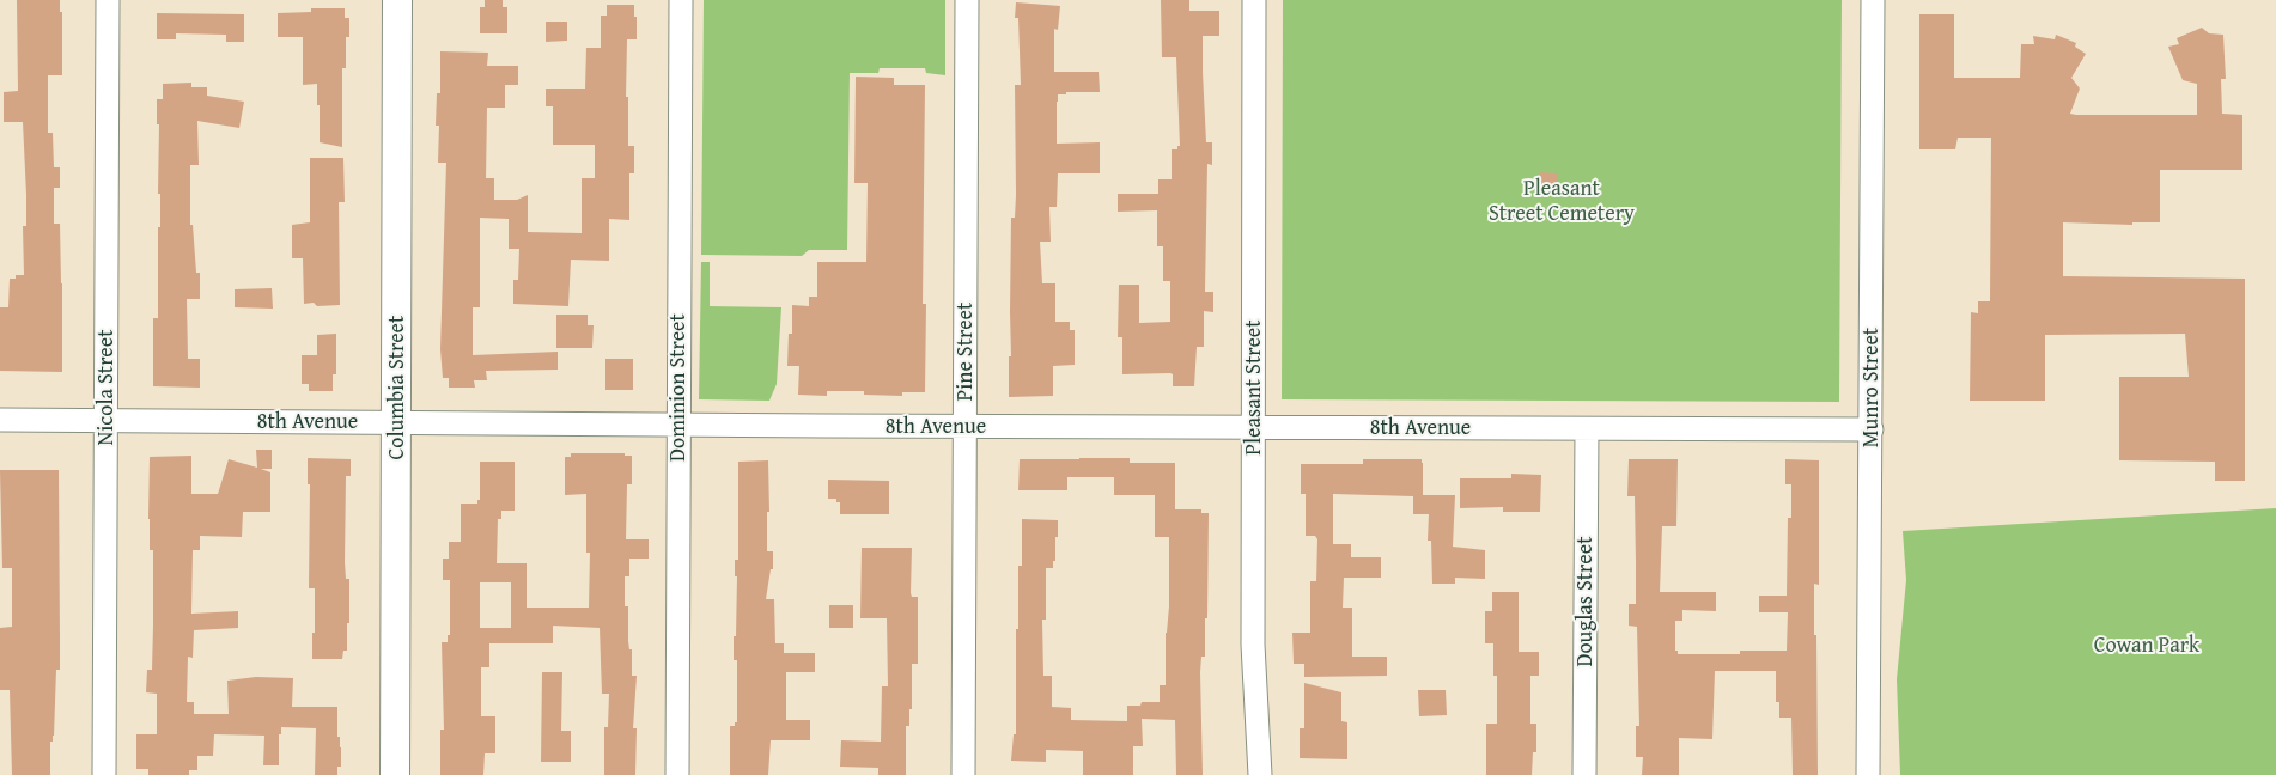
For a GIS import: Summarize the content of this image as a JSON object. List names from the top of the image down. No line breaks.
{"streets":{"main road":["Columbia Street"],"street":["Pine Street","Nicola Street","Dominion Street","Pleasant Street","Munro Street","8th Avenue","Douglas Street"]},"crossings":[["Pine Street","8th Avenue"],["Nicola Street","8th Avenue"],["Columbia Street","8th Avenue"],["Dominion Street","8th Avenue"],["Pleasant Street","8th Avenue"],["Munro Street","8th Avenue"],["8th Avenue","Douglas Street"]],"parks":["Pleasant Street Cemetery","Cowan Park"]}
